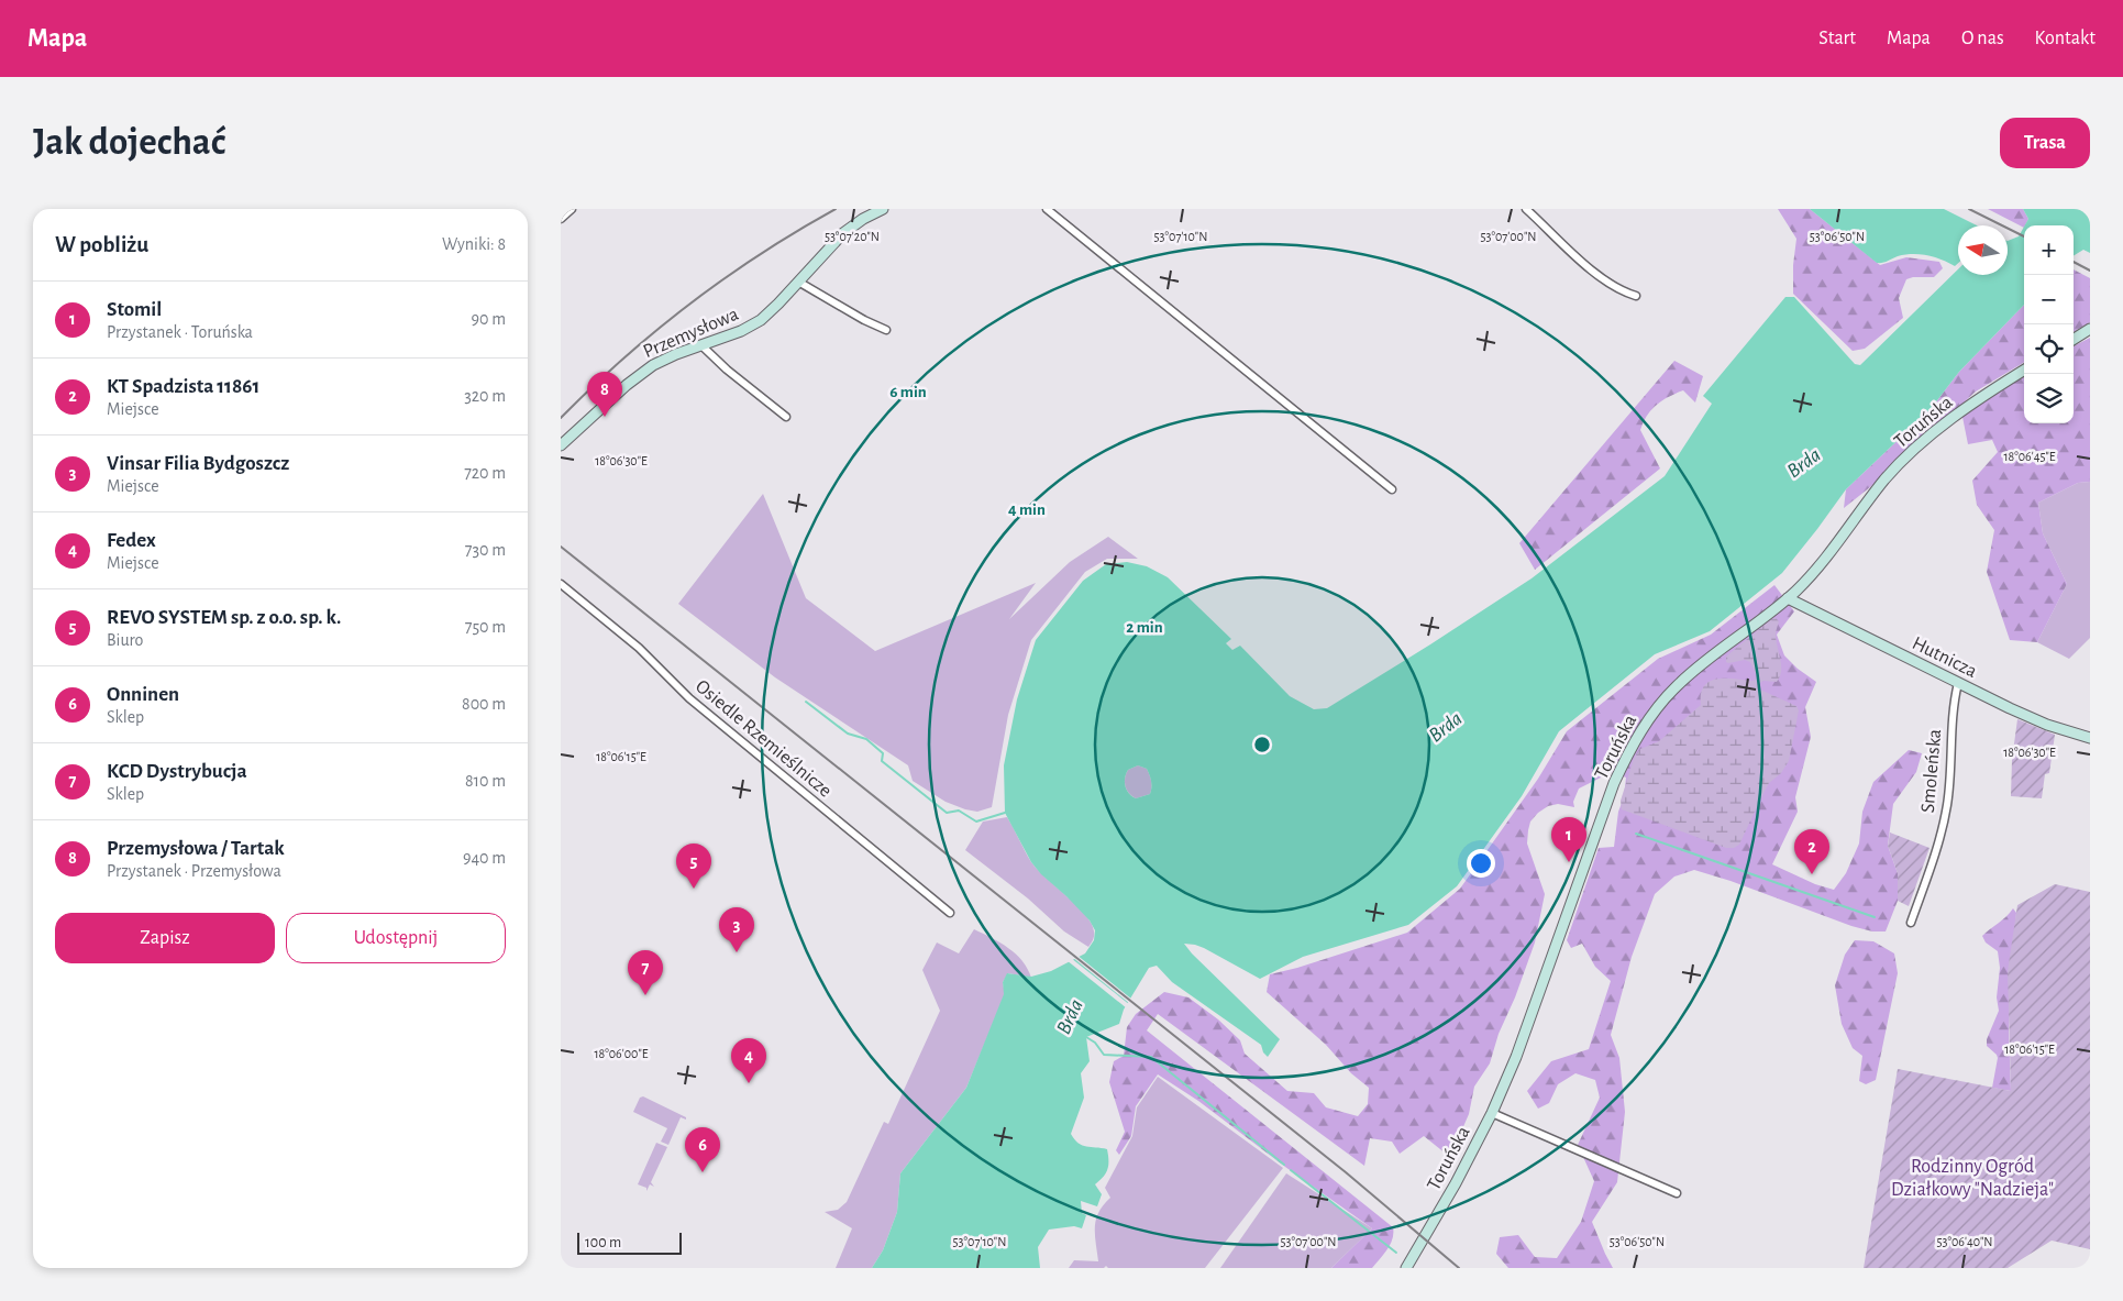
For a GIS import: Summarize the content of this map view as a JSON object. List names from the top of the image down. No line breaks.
{"streets":{"street":["Przemysłowa","Toruńska","Hutnicza","Osiedle Rzemieślnicze","Smoleńska"]},"crossings":[["Toruńska","Hutnicza"],["Hutnicza","Smoleńska"]],"water":["Brda"],"parks":["Rodzinny Ogród Działkowy \"Nadzieja\""],"scale_bar":"100 m","north":"left","page":{"header":"Mapa","nav":["Start","Mapa","O nas","Kontakt"],"buttons":["Trasa",["Zapisz","Udostępnij"]],"title":"Jak dojechać","heading":["W pobliżu","Wyniki: 8"],"map_buttons":["+","−"],"list":[{"mark":"1","name":"Stomil","note":"Przystanek · Toruńska","value":"90 m"},{"mark":"2","name":"KT Spadzista 11861","note":"Miejsce","value":"320 m"},{"mark":"3","name":"Vinsar Filia Bydgoszcz","note":"Miejsce","value":"720 m"},{"mark":"4","name":"Fedex","note":"Miejsce","value":"730 m"},{"mark":"5","name":"REVO SYSTEM sp. z o.o. sp. k.","note":"Biuro","value":"750 m"},{"mark":"6","name":"Onninen","note":"Sklep","value":"800 m"},{"mark":"7","name":"KCD Dystrybucja","note":"Sklep","value":"810 m"},{"mark":"8","name":"Przemysłowa / Tartak","note":"Przystanek · Przemysłowa","value":"940 m"}],"pins":["8","1","2","5","3","7","4","6"],"scale":"100 m"},"coordinates":["53°07'20\"N","53°07'10\"N","53°07'00\"N","53°06'50\"N","18°06'45\"E","18°06'30\"E","18°06'15\"E","18°06'00\"E","53°06'40\"N"],"rings":["6 min","4 min","2 min"]}
